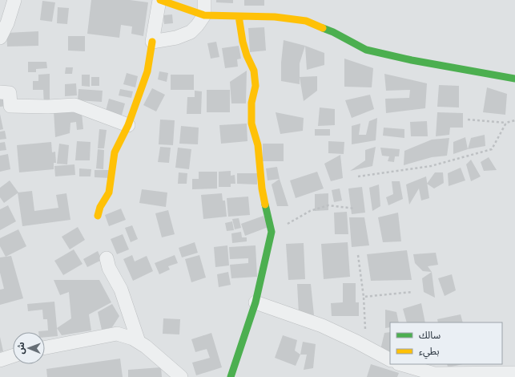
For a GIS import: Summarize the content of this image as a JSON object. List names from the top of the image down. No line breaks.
{"legend":["سالك","بطيء"],"north":"left"}
